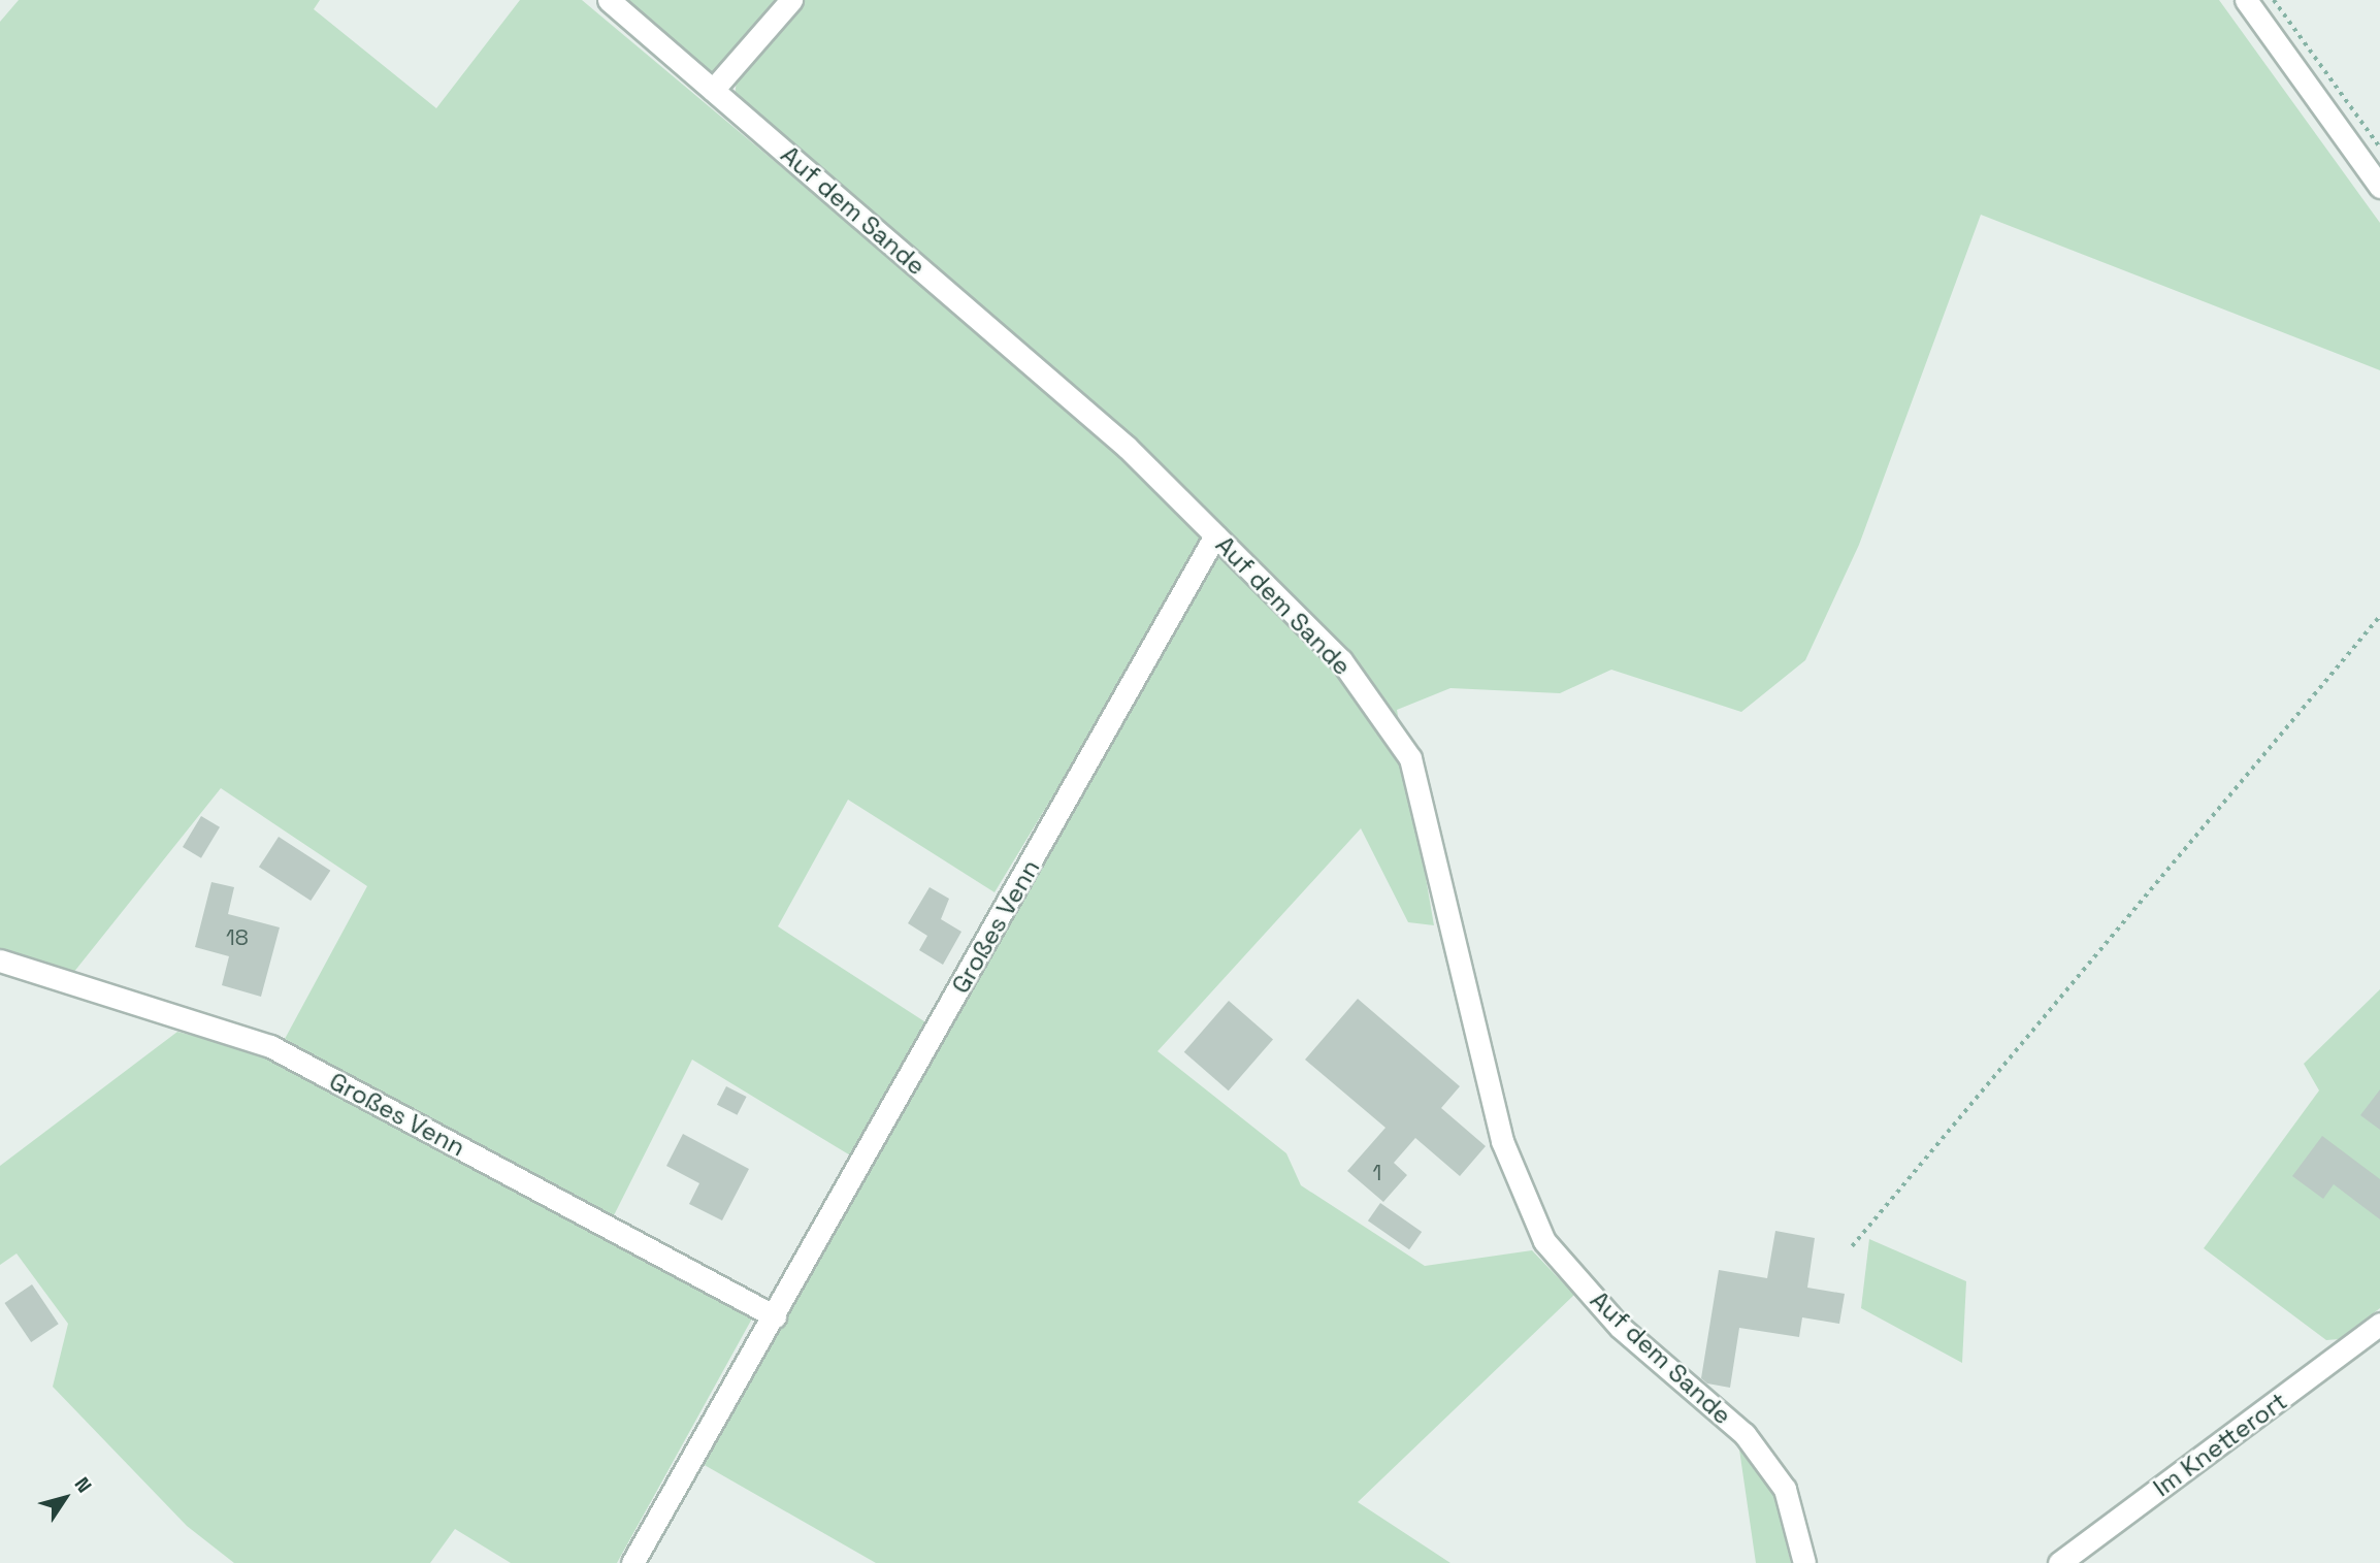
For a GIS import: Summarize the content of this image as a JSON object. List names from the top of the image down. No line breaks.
{"streets":{"street":["Auf dem Sande","Großes Venn","Im Knetterort"]},"crossings":[["Auf dem Sande","Großes Venn"]],"house_numbers":["18","1"],"north":"top right"}
